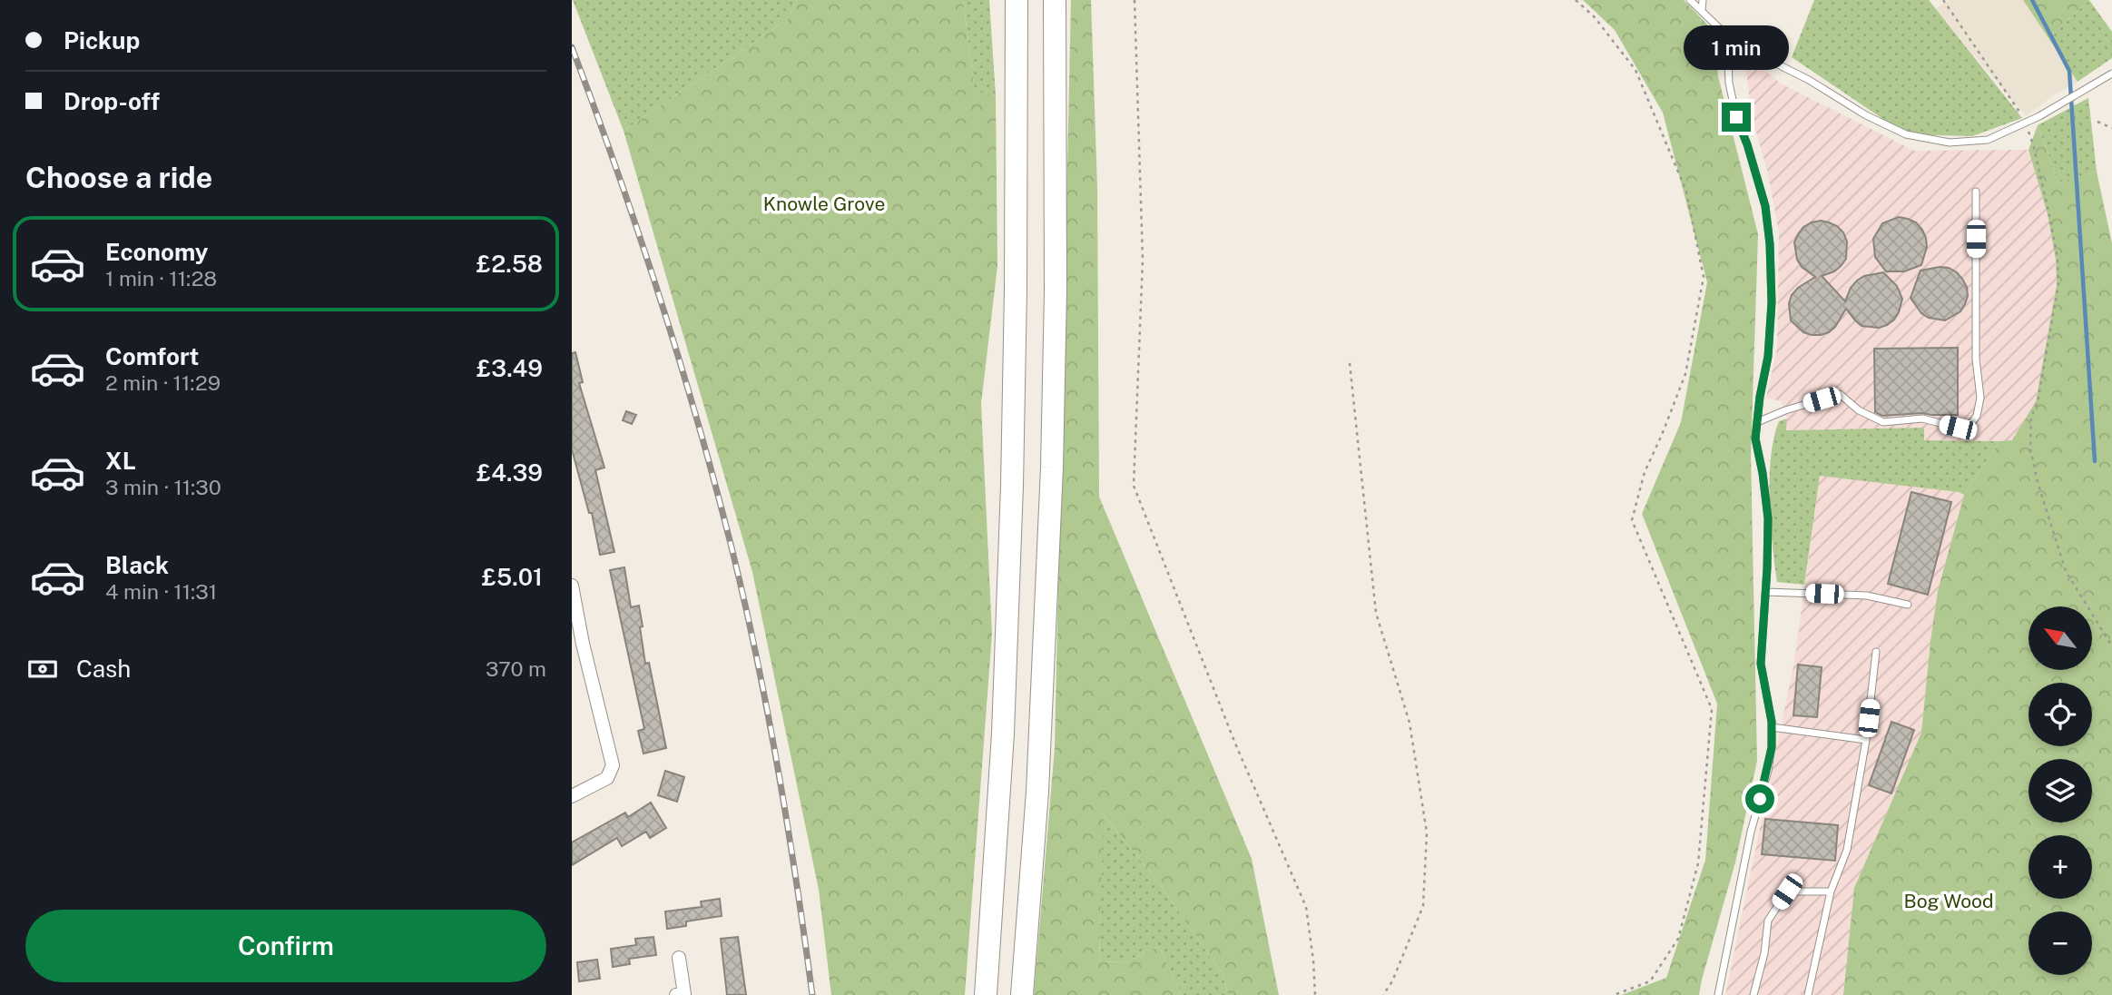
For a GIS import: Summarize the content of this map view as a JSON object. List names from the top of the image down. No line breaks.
{"parks":["Knowle Grove","Bog Wood"],"north":"top left","page":{"banner":["Pickup","Drop-off"],"bubble":"1 min","heading":"Choose a ride","list":[{"name":"Economy","note":"1 min · 11:28","value":"£2.58"},{"name":"Comfort","note":"2 min · 11:29","value":"£3.49"},{"name":"XL","note":"3 min · 11:30","value":"£4.39"},{"name":"Black","note":"4 min · 11:31","value":"£5.01"}],"map_buttons":["+","−"],"pay":["Cash","370 m"],"buttons":"Confirm"}}
